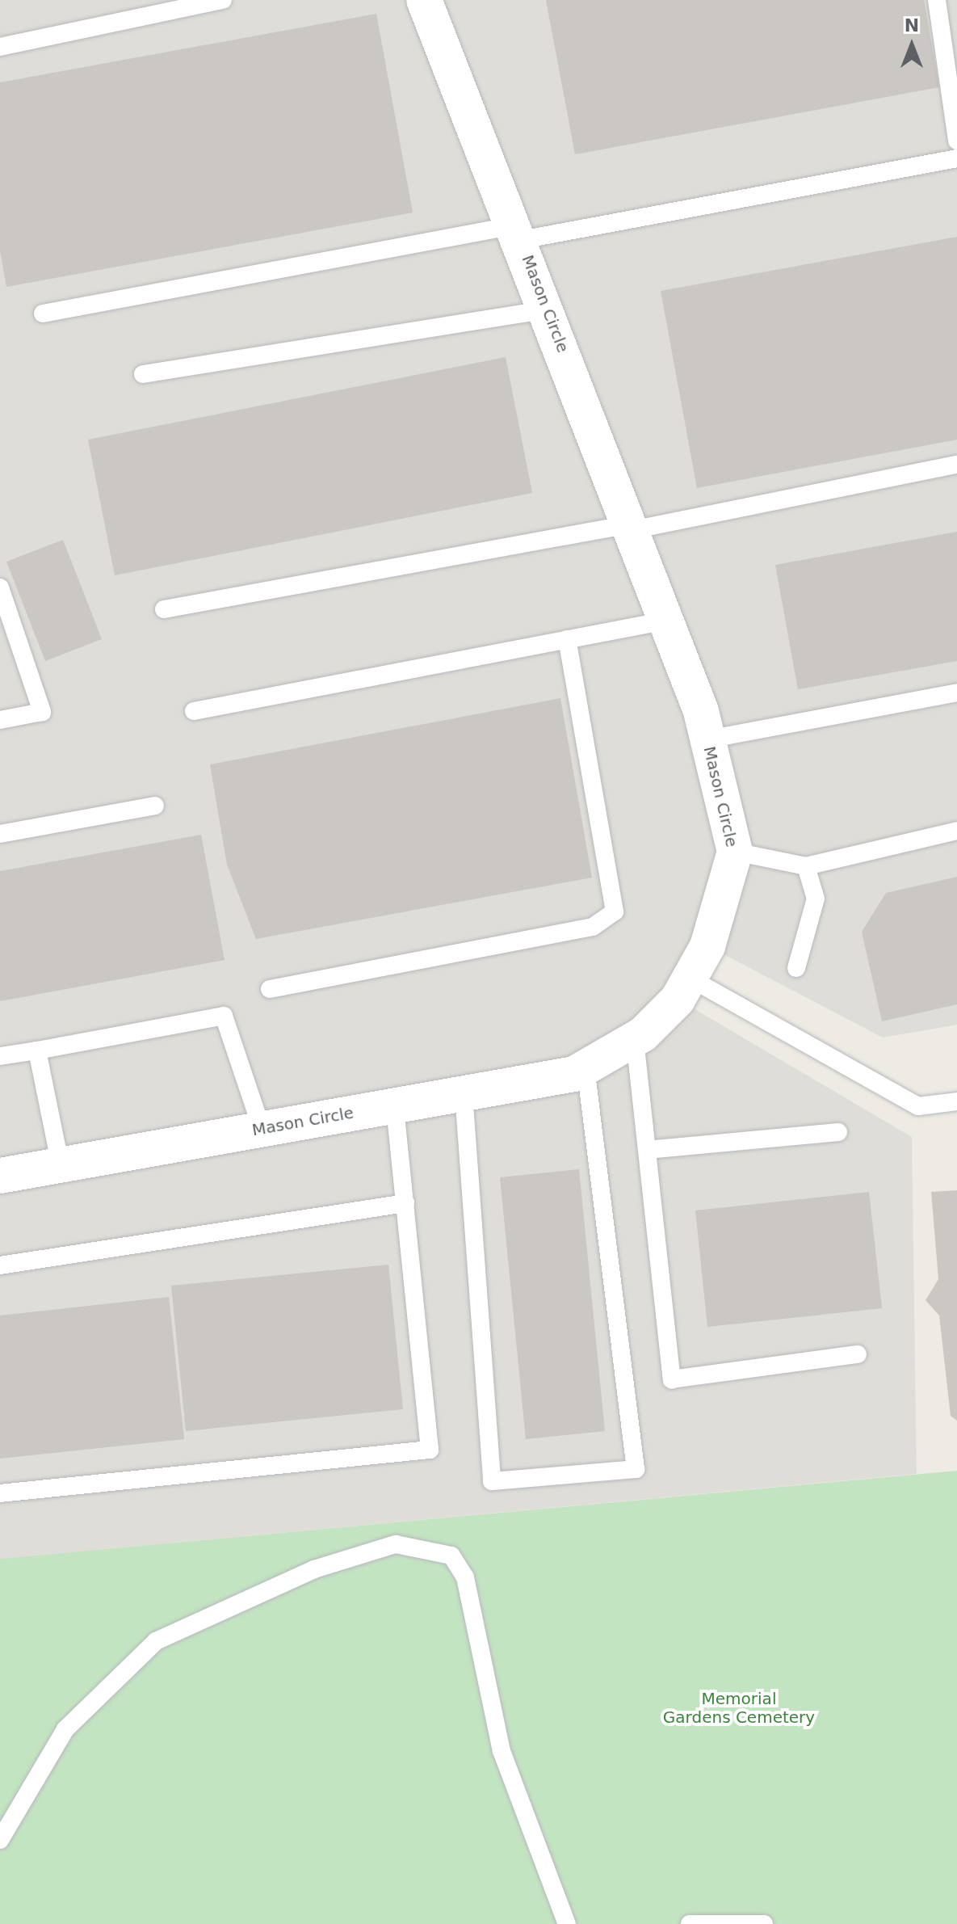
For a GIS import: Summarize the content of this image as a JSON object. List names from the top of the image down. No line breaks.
{"streets":{"street":["Mason Circle"]},"parks":["Memorial Gardens Cemetery"],"north":"top"}
